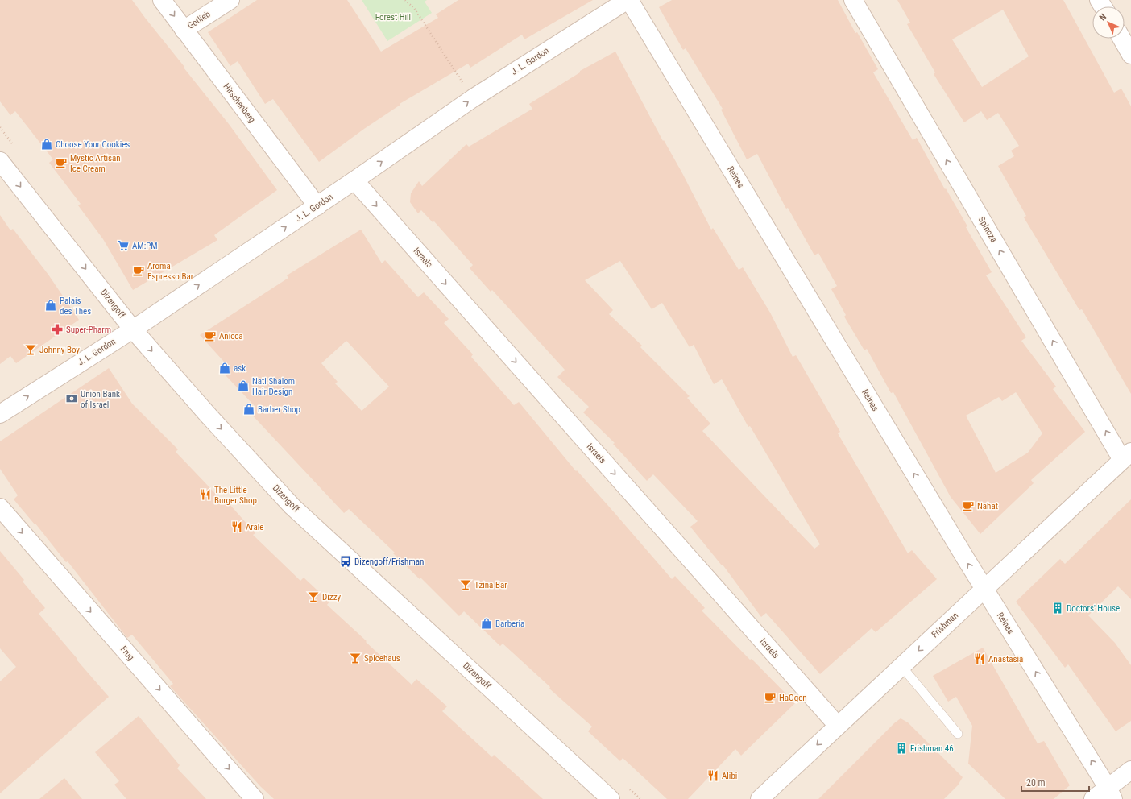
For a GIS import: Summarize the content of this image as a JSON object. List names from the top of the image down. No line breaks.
{"streets":{"street":["Gotlieb","J. L. Gordon","Hirschenberg","Reines","Spinoza","Israels","Dizengoff","Frishman","Frug"]},"crossings":[["Gotlieb","Hirschenberg"],["J. L. Gordon","Hirschenberg"],["J. L. Gordon","Reines"],["J. L. Gordon","Israels"],["J. L. Gordon","Dizengoff"],["Reines","Frishman"],["Spinoza","Frishman"],["Israels","Frishman"]],"one_way":["J. L. Gordon","Reines","Spinoza","Israels","Dizengoff","Frishman","Frug"],"parks":["Forest Hill"],"places":{"shop":["Choose Your Cookies","Palais des Thes","ask","Nati Shalom Hair Design","Barber Shop","Barberia"],"cafe":["Mystic Artisan Ice Cream","Aroma Espresso Bar","Anicca","Nahat","HaOgen"],"supermarket":["AM:PM"],"pharmacy":["Super-Pharm"],"bar":["Johnny Boy","Tzina Bar","Dizzy","Spicehaus"],"bank":["Union Bank of Israel"],"restaurant":["The Little Burger Shop","Arale","Anastasia","Alibi"],"bus stop":["Dizengoff/Frishman"],"building":["Doctors' House","Frishman 46"]},"scale_bar":"20 m","north":"top left"}
